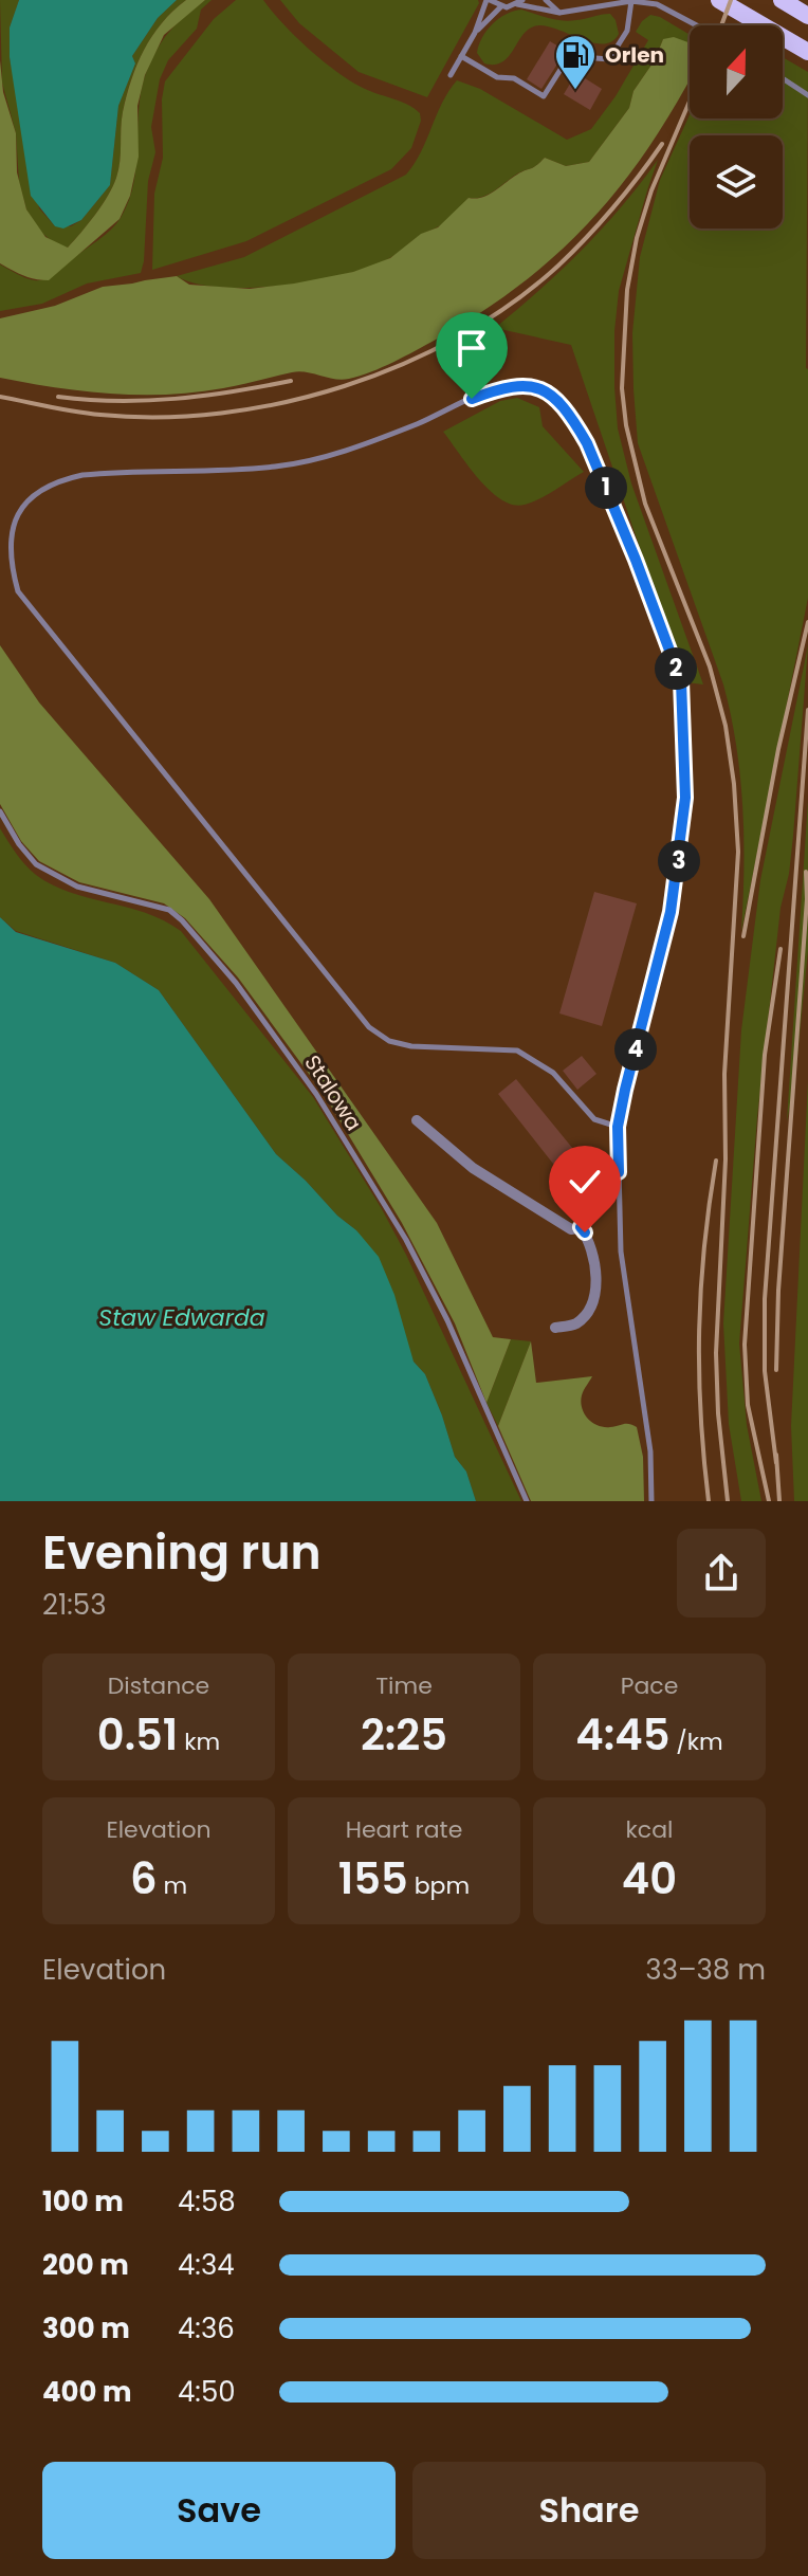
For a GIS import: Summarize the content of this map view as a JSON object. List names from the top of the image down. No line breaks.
{"streets":{"lane":["Stalowa"]},"water":["Staw Edwarda"],"places":{"fuel station":["Orlen"]},"north":"top","page":{"pins":["1","2","3","4"],"heading":["Evening run","21:53"],"stats":[["Distance","0.51 km"],["Time","2:25"],["Pace","4:45 /km"],["Elevation","6 m"],["Heart rate","155 bpm"],["kcal","40"]],"chart":["Elevation","33–38 m"],"list":[{"name":"100 m","note":"4:58"},{"name":"200 m","note":"4:34"},{"name":"300 m","note":"4:36"},{"name":"400 m","note":"4:50"}],"buttons":["Save","Share"]}}
